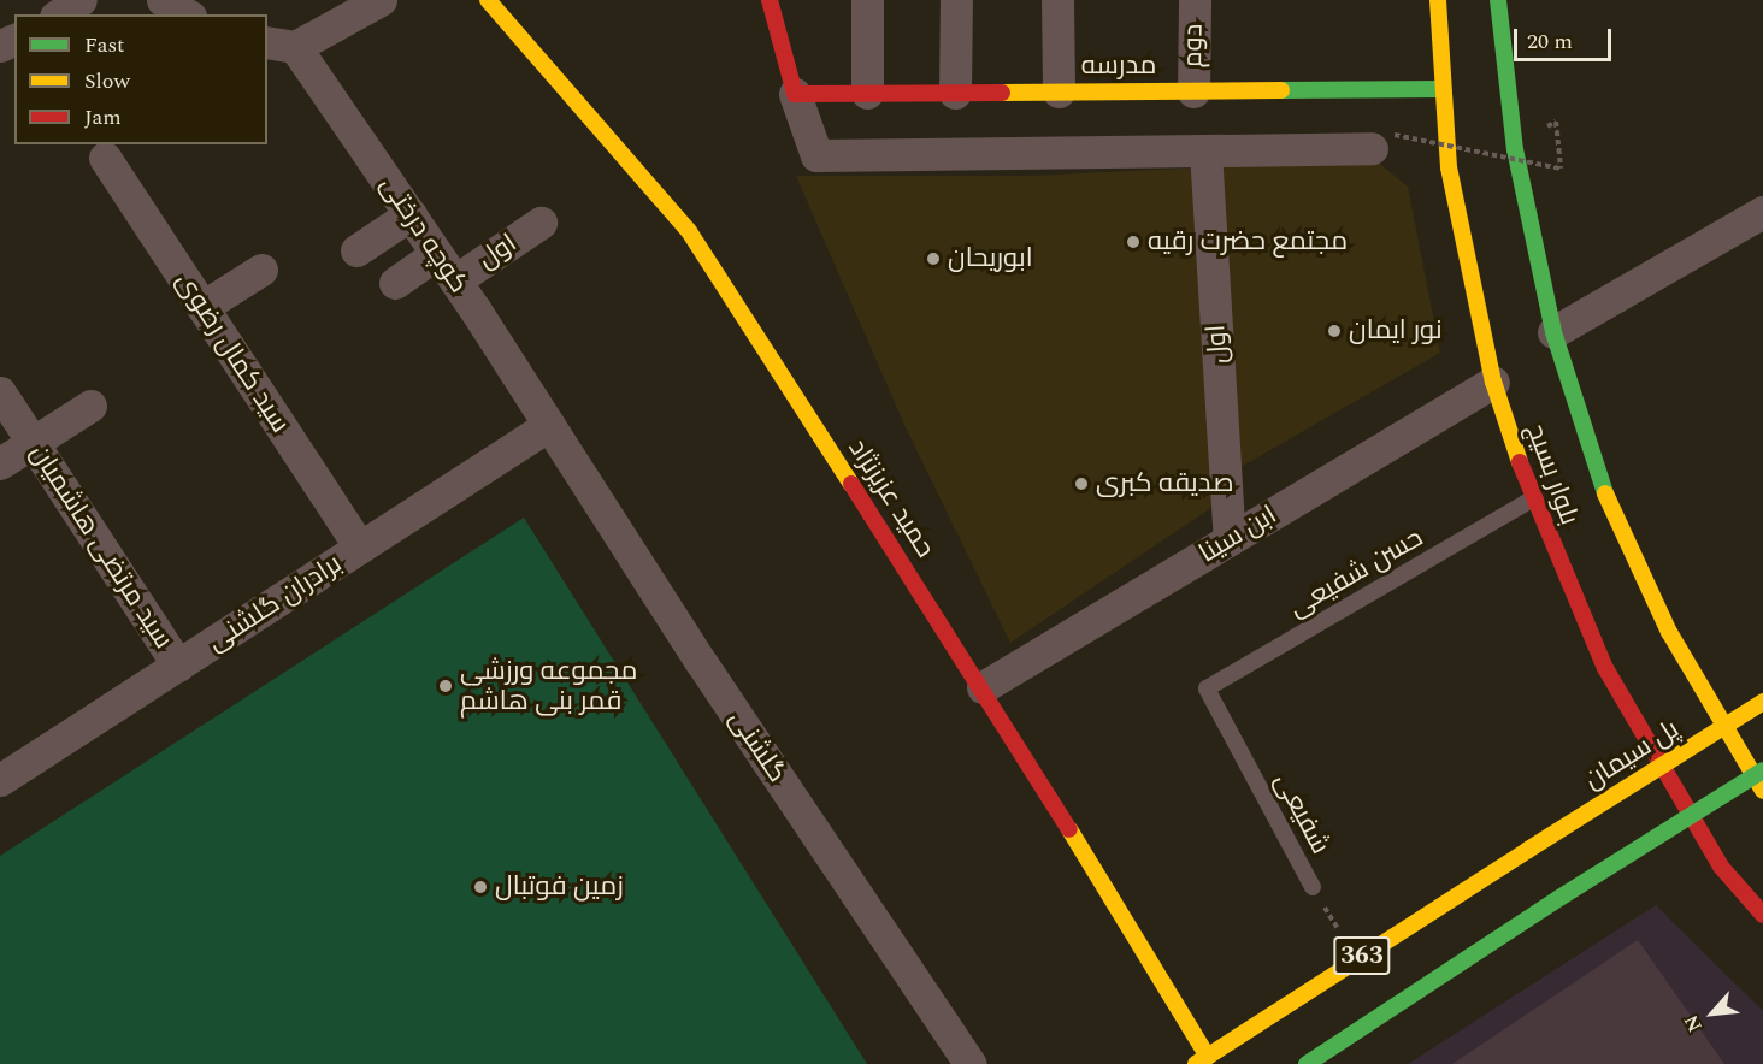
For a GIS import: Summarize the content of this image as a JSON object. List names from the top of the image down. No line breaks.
{"streets":{"main road":["مدرسه","بلوار بسیج","حمید عزیزنژاد","پل سیمان","363"],"street":["دوم","کوچه درختی","اول","سید کمال رضوی","ابن سینا","سید مرتضی هاشمیان","برادران گلشنی","گلشنی"],"lane":["حسن شفیعی","شفیعی"]},"crossings":[["دوم","مدرسه"],["مدرسه","بلوار بسیج"],["کوچه درختی","اول"],["کوچه درختی","برادران گلشنی"],["کوچه درختی","گلشنی"],["اول","ابن سینا"],["سید کمال رضوی","برادران گلشنی"],["بلوار بسیج","ابن سینا"],["بلوار بسیج","حسن شفیعی"],["حمید عزیزنژاد","ابن سینا"],["حمید عزیزنژاد","363"],["سید مرتضی هاشمیان","برادران گلشنی"],["حسن شفیعی","شفیعی"],["برادران گلشنی","گلشنی"],["پل سیمان","شفیعی"],["پل سیمان","363"],["شفیعی","363"]],"places":["مجتمع حضرت رقیه","ابوریحان","نور ایمان","صدیقه کبری","مجموعه ورزشی قمر بنی هاشم","زمین فوتبال"],"legend":["Fast","Slow","Jam"],"scale_bar":"20 m","north":"bottom left"}
